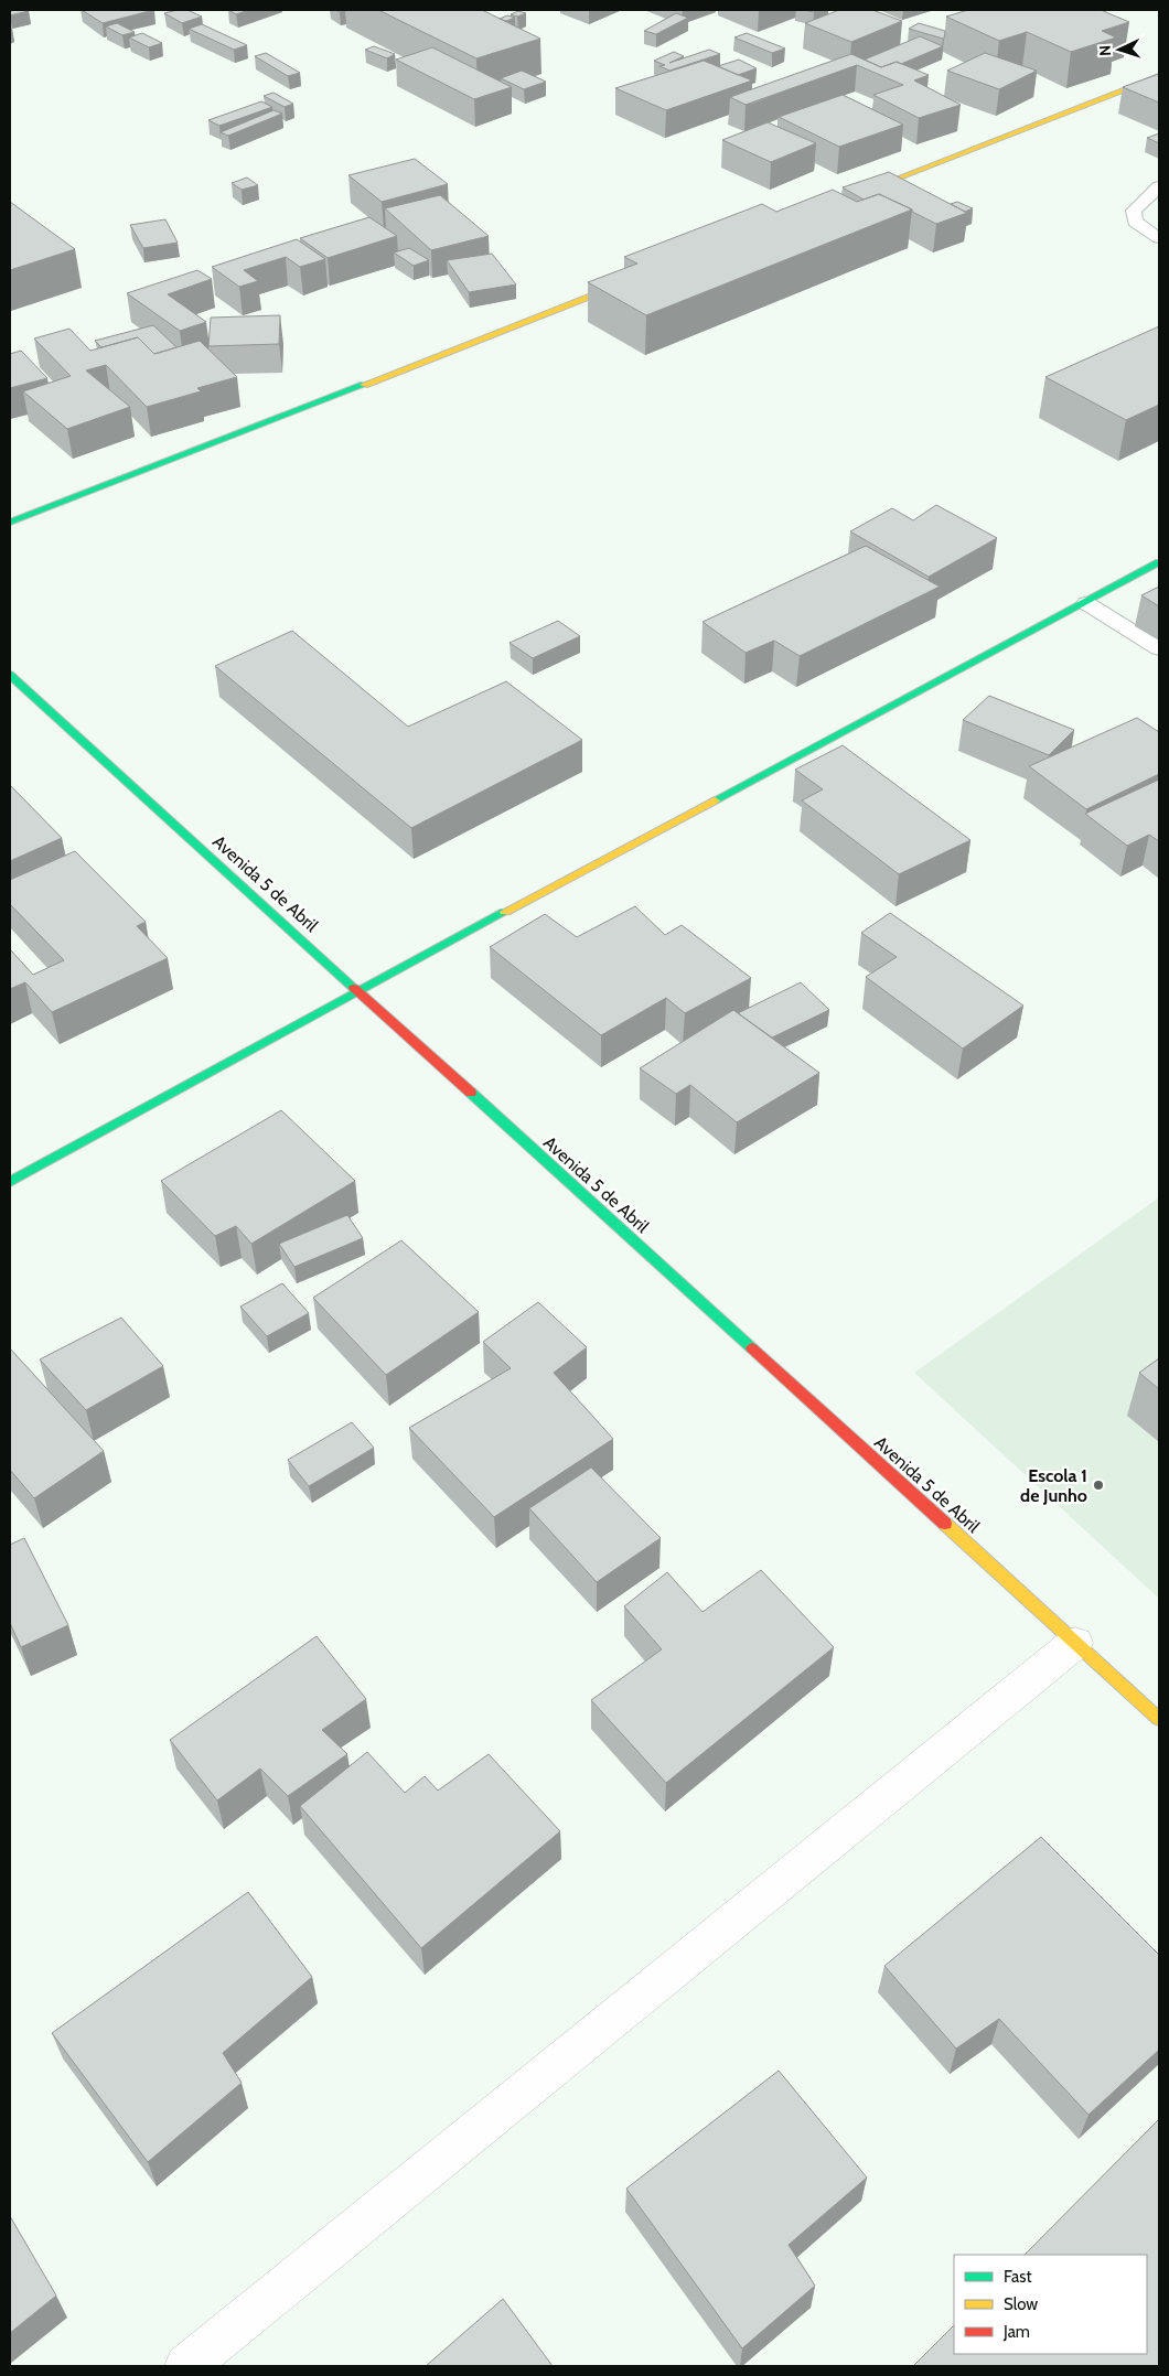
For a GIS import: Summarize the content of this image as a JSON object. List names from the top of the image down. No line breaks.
{"streets":{"street":["Avenida 5 de Abril"]},"places":["Escola 1 de Junho"],"legend":["Fast","Slow","Jam"],"north":"left"}
